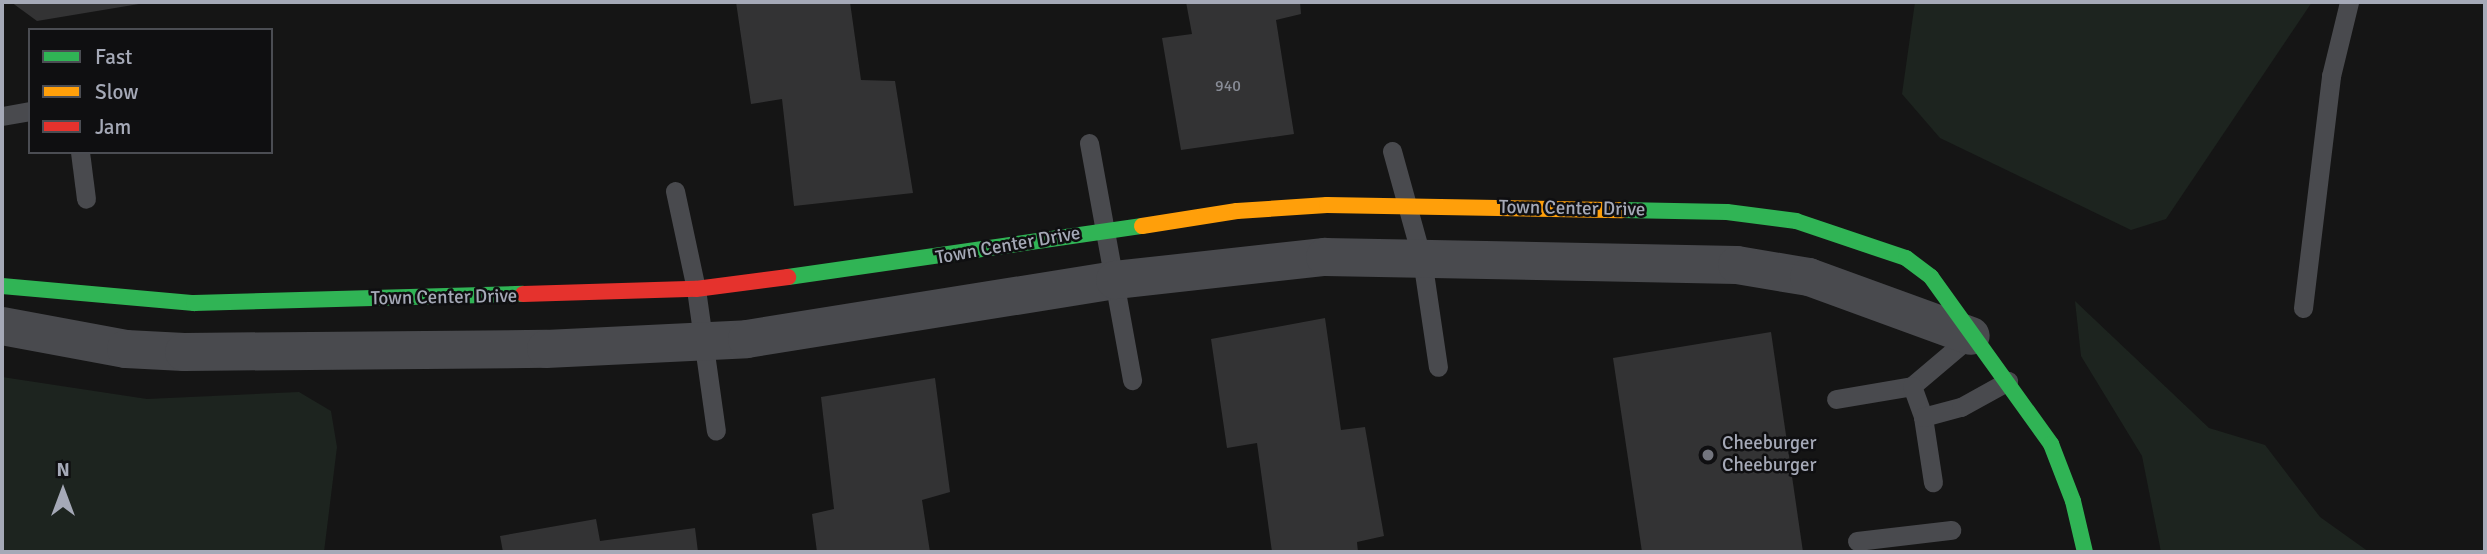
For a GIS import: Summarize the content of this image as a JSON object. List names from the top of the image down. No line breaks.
{"streets":{"street":["Town Center Drive"]},"places":["Cheeburger Cheeburger"],"house_numbers":["940"],"legend":["Fast","Slow","Jam"],"north":"top"}
